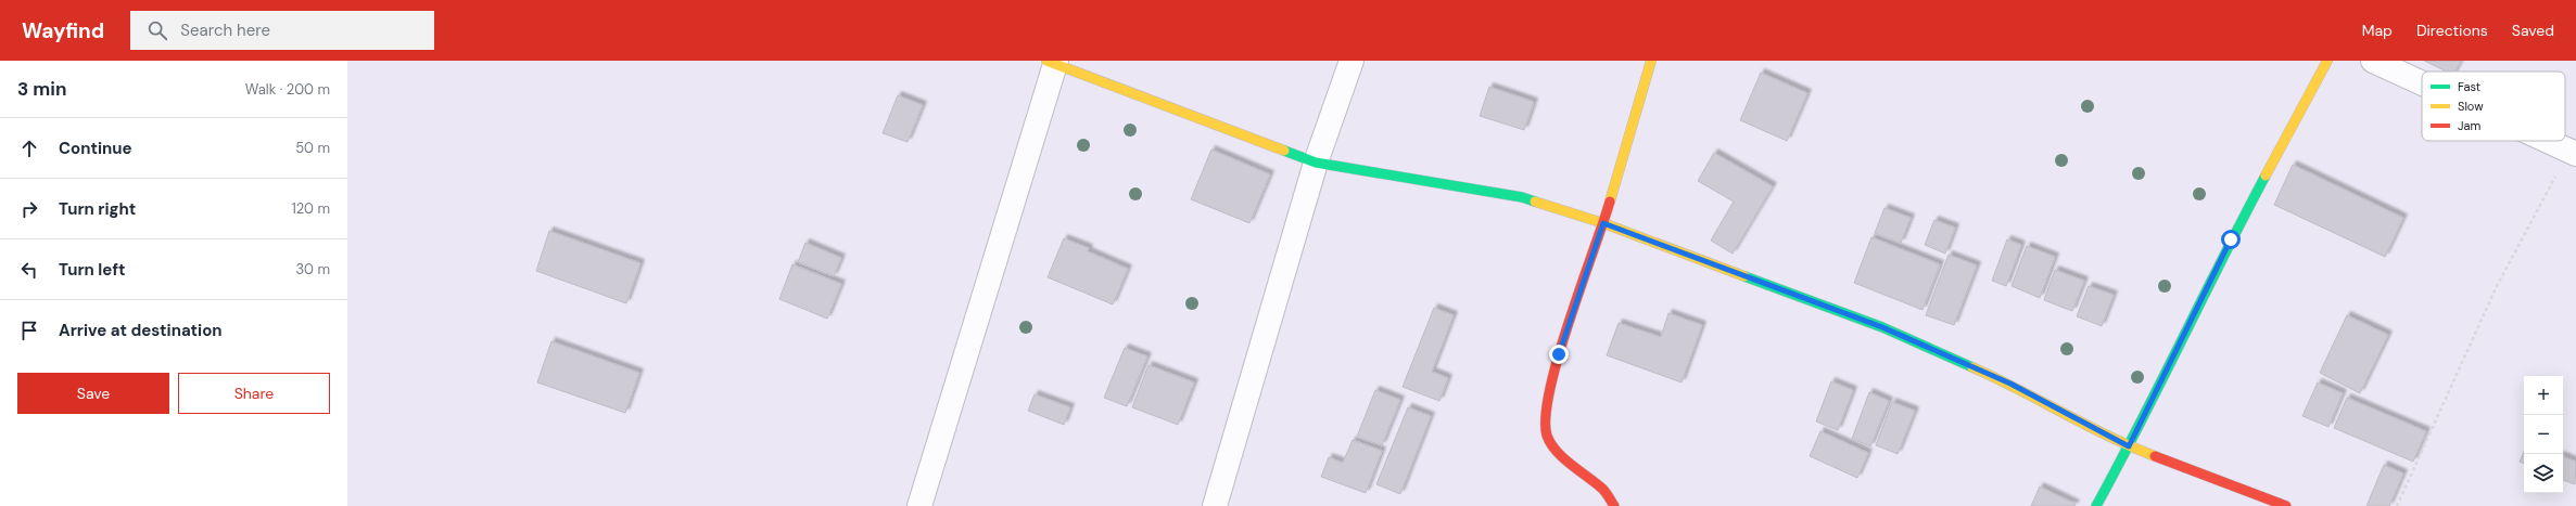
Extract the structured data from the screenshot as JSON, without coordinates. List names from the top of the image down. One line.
{"legend":["Fast","Slow","Jam"],"page":{"header":"Wayfind","search":"Search here","nav":["Map","Directions","Saved"],"heading":["3 min","Walk · 200 m"],"list":[["Continue","50 m"],["Turn right","120 m"],["Turn left","30 m"],"Arrive at destination"],"buttons":["Save","Share"],"map_buttons":["+","−"]}}
